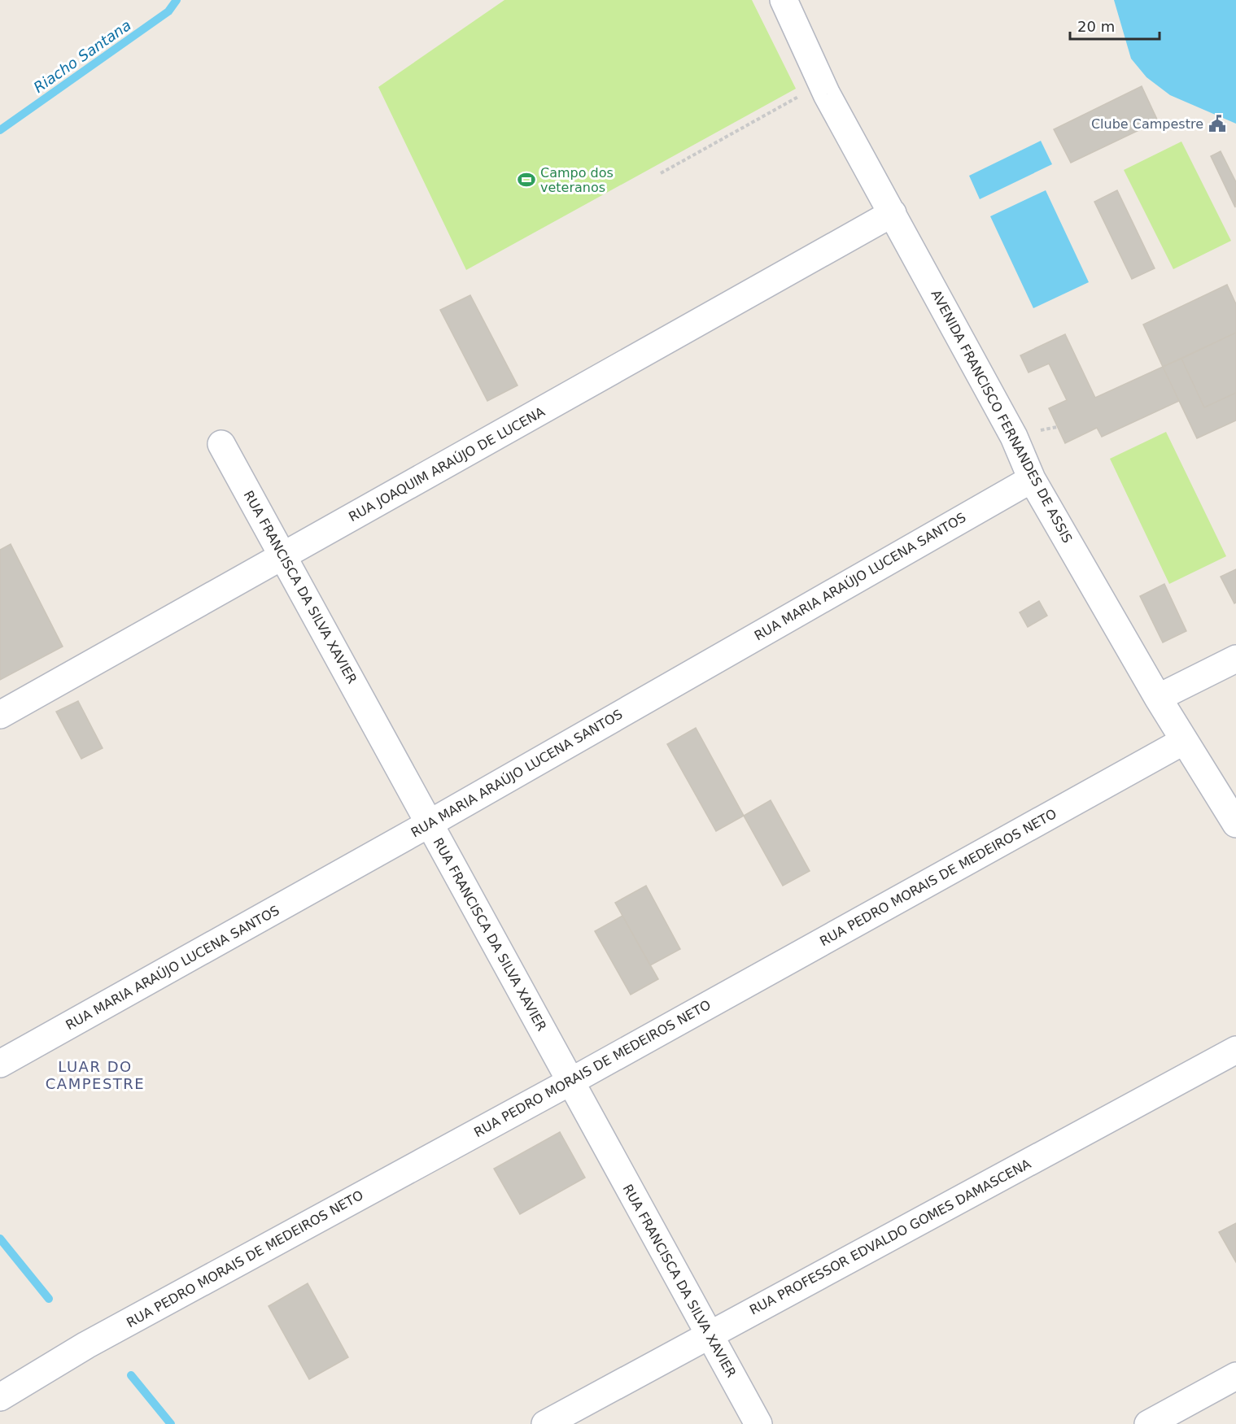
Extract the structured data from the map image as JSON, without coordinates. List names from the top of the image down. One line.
{"streets":{"street":["AVENIDA FRANCISCO FERNANDES DE ASSIS","RUA JOAQUIM ARAÚJO DE LUCENA","RUA MARIA ARAÚJO LUCENA SANTOS","RUA FRANCISCA DA SILVA XAVIER","RUA PEDRO MORAIS DE MEDEIROS NETO","RUA PROFESSOR EDVALDO GOMES DAMASCENA"]},"crossings":[["AVENIDA FRANCISCO FERNANDES DE ASSIS","RUA JOAQUIM ARAÚJO DE LUCENA"],["AVENIDA FRANCISCO FERNANDES DE ASSIS","RUA MARIA ARAÚJO LUCENA SANTOS"],["AVENIDA FRANCISCO FERNANDES DE ASSIS","RUA PEDRO MORAIS DE MEDEIROS NETO"],["RUA JOAQUIM ARAÚJO DE LUCENA","RUA FRANCISCA DA SILVA XAVIER"],["RUA MARIA ARAÚJO LUCENA SANTOS","RUA FRANCISCA DA SILVA XAVIER"],["RUA FRANCISCA DA SILVA XAVIER","RUA PEDRO MORAIS DE MEDEIROS NETO"],["RUA FRANCISCA DA SILVA XAVIER","RUA PROFESSOR EDVALDO GOMES DAMASCENA"]],"districts":["LUAR DO CAMPESTRE"],"water":["Riacho Santana"],"places":{"public building":["Clube Campestre"],"sports":["Campo dos veteranos"]},"scale_bar":"20 m"}
